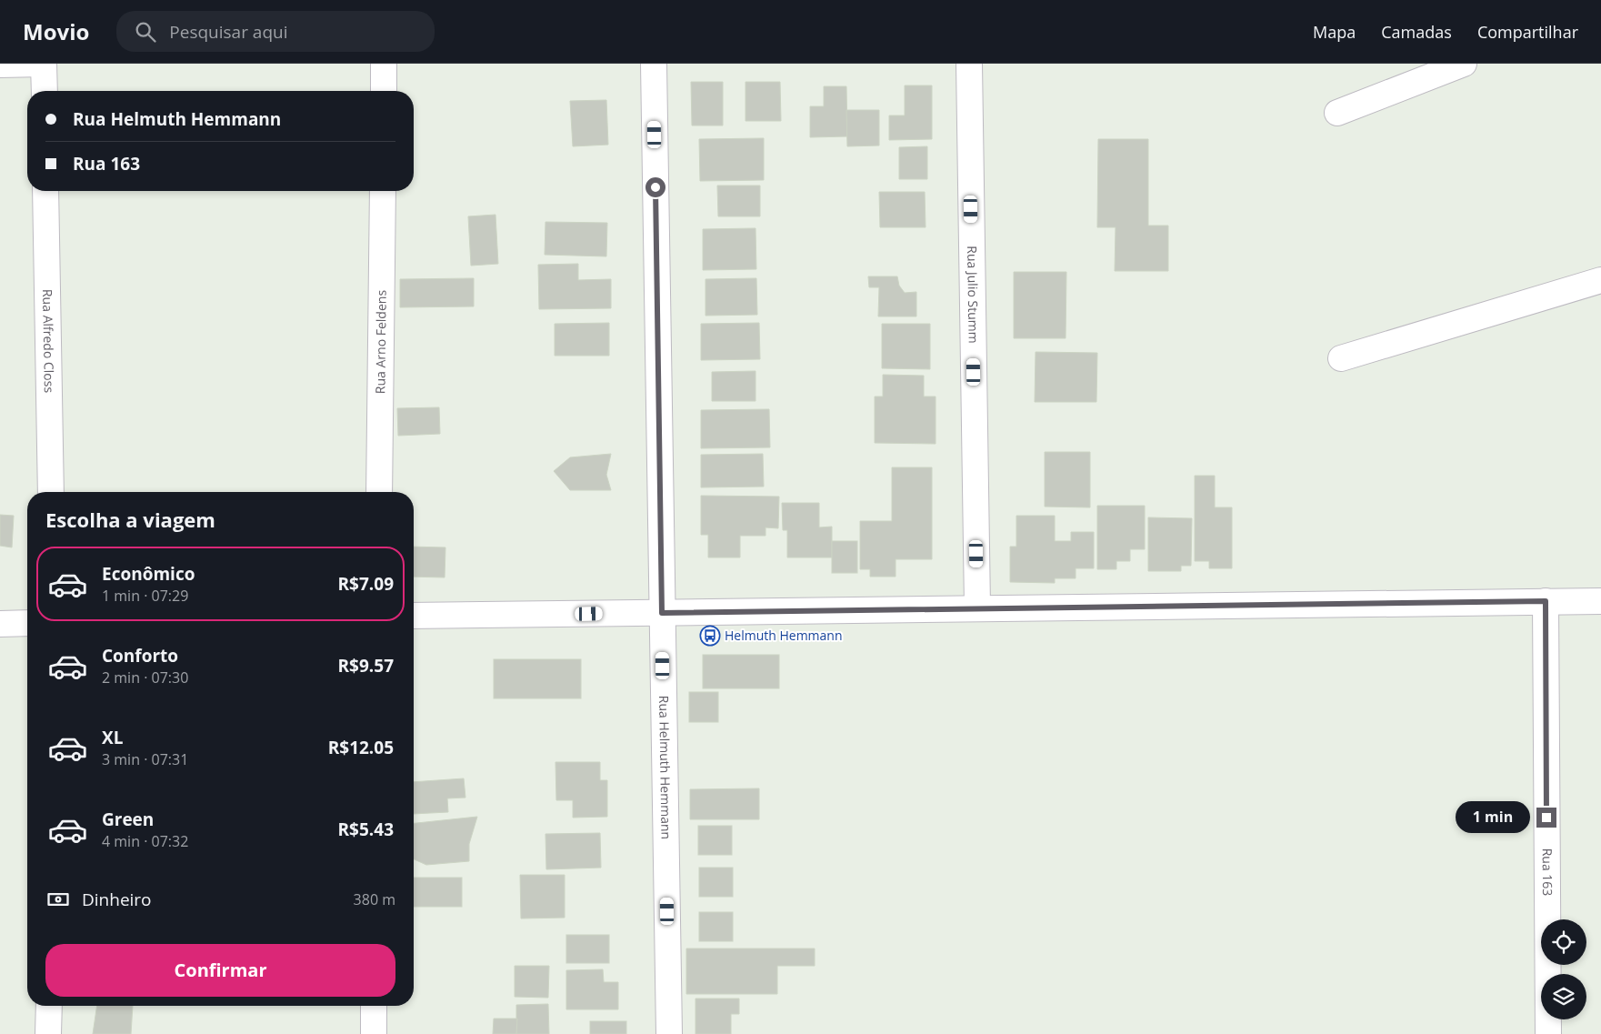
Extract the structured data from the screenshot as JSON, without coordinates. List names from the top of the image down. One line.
{"streets":{"street":["Rua Julio Stumm","Rua Alfredo Closs","Rua Arno Feldens","Rua Helmuth Hemmann","Rua 163"]},"places":{"bus stop":["Helmuth Hemmann"]},"page":{"header":"Movio","search":"Pesquisar aqui","nav":["Mapa","Camadas","Compartilhar"],"banner":["Rua Helmuth Hemmann","Rua 163"],"heading":"Escolha a viagem","list":[{"name":"Econômico","note":"1 min · 07:29","value":"R$7.09"},{"name":"Conforto","note":"2 min · 07:30","value":"R$9.57"},{"name":"XL","note":"3 min · 07:31","value":"R$12.05"},{"name":"Green","note":"4 min · 07:32","value":"R$5.43"}],"bubble":"1 min","pay":["Dinheiro","380 m"],"buttons":"Confirmar"}}
